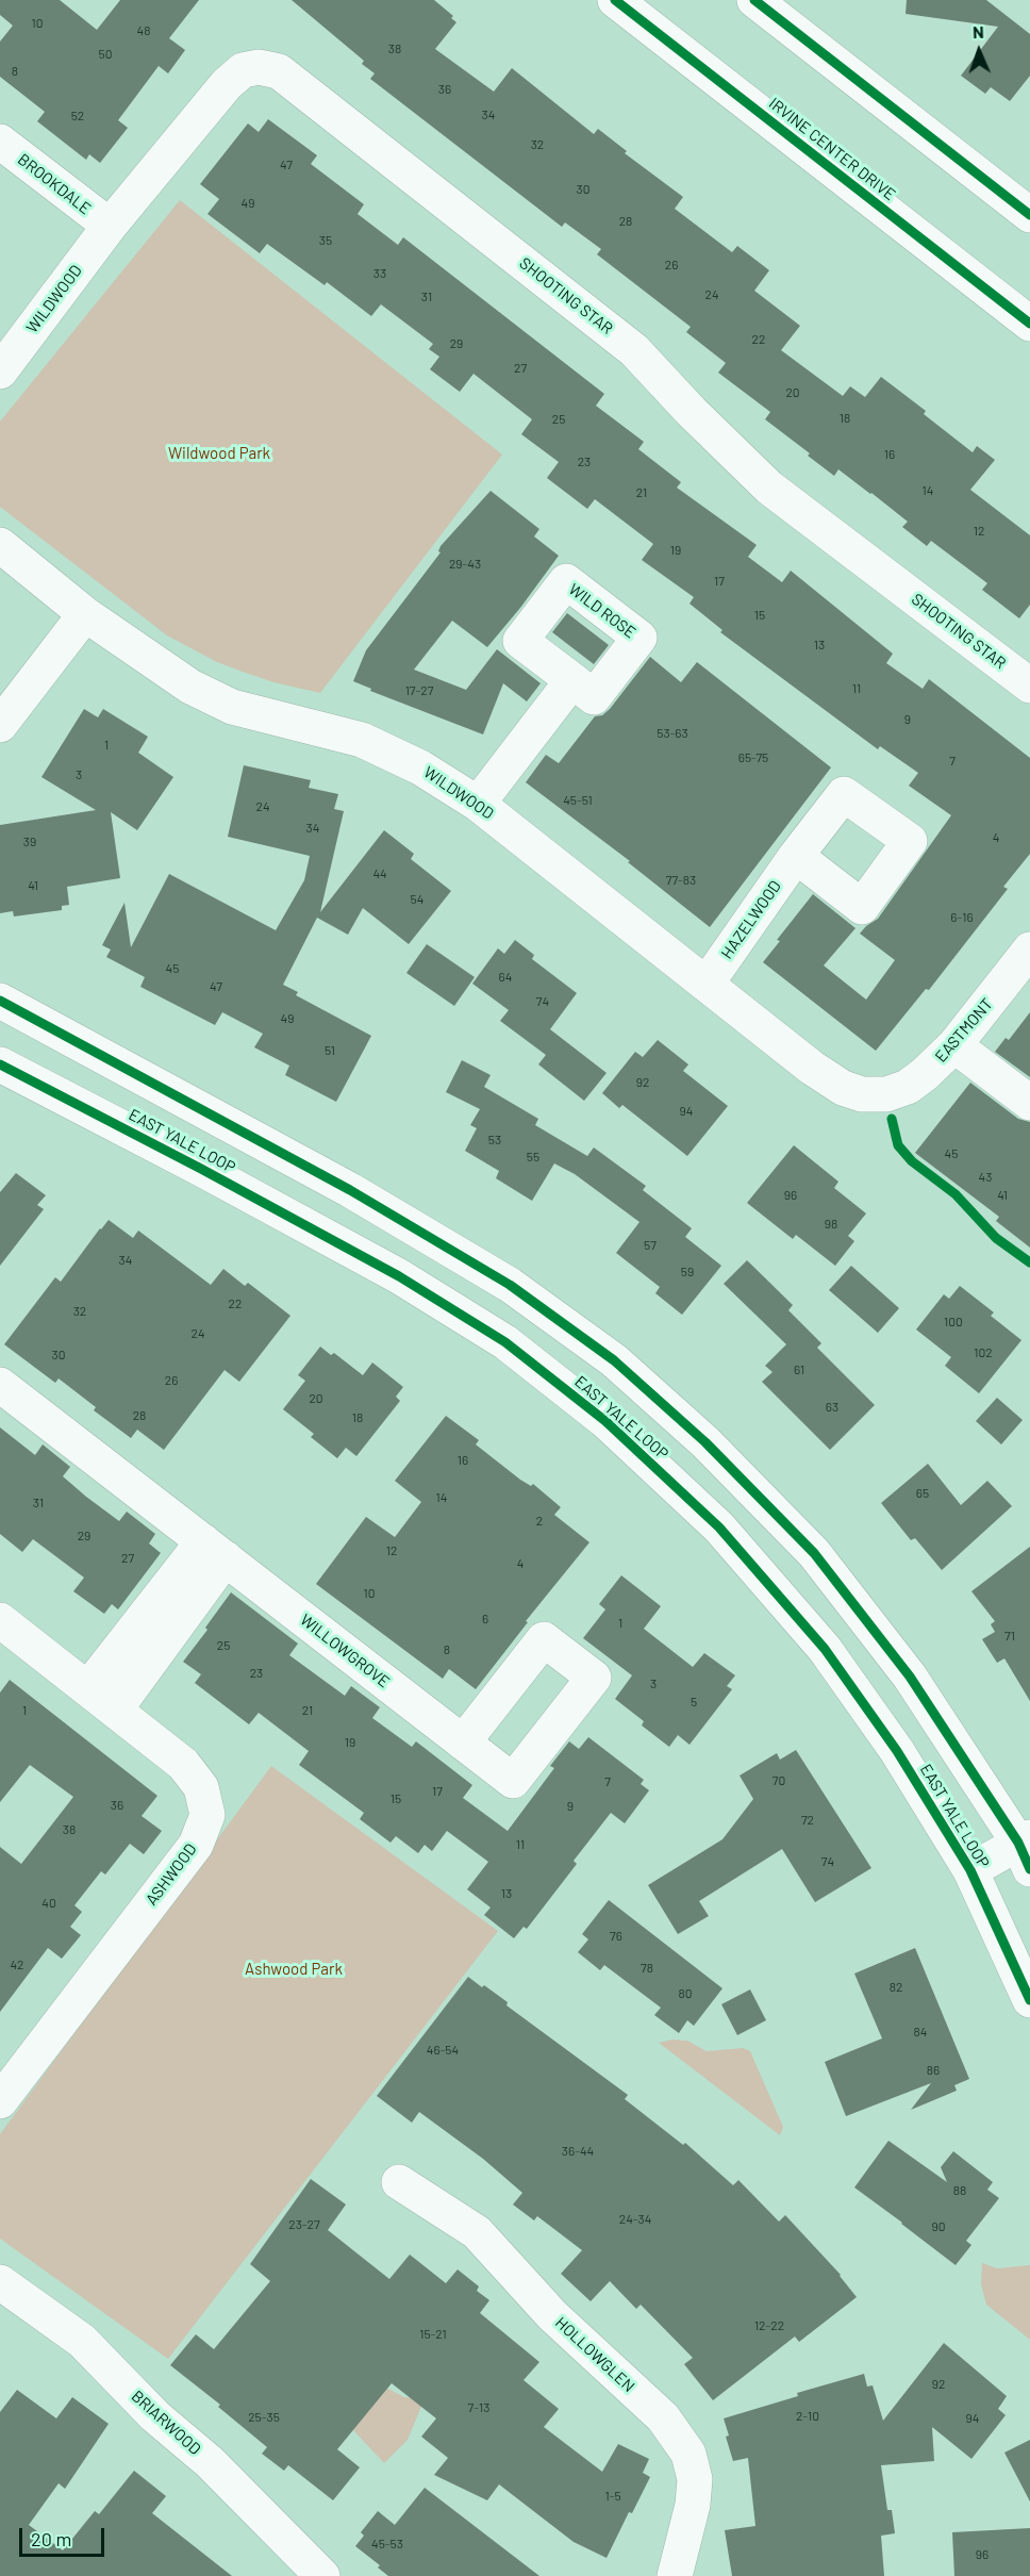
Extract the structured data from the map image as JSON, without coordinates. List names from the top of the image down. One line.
{"streets":{"street":["IRVINE CENTER DRIVE","BROOKDALE","SHOOTING STAR","WILDWOOD","HAZELWOOD","EASTMONT","EAST YALE LOOP","WILLOWGROVE","ASHWOOD","HOLLOWGLEN","BRIARWOOD"]},"crossings":[["BROOKDALE","SHOOTING STAR"],["BROOKDALE","WILDWOOD"],["SHOOTING STAR","WILDWOOD"],["WILDWOOD","HAZELWOOD"],["WILDWOOD","EASTMONT"]],"parks":["Wildwood Park","Ashwood Park"],"house_numbers":["10","48","38","50","8","36","34","52","32","47","30","49","28","35","26","33","24","31","22","29","27","20","18","25","16","23","14","21","12","19","29-43","17","15","13","11","17-27","9","53-63","1","65-75","7","3","45-51","24","34","4","39","44","77-83","41","54","6-16","45","64","47","74","49","51","92","94","53","45","55","43","96","41","98","57","34","59","22","32","100","24","102","30","61","26","20","63","28","18","16","65","14","31","2","29","12","27","4","10","6","1","71","25","8","23","3","5","1","21","19","70","7","17","15","36","9","72","38","11","74","13","40","76","42","78","82","80","84","46-54","86","36-44","88","24-34","23-27","90","12-22","15-21","92","7-13","2-10","25-35","94","1-5","45-53","96"],"scale_bar":"20 m","north":"top"}
